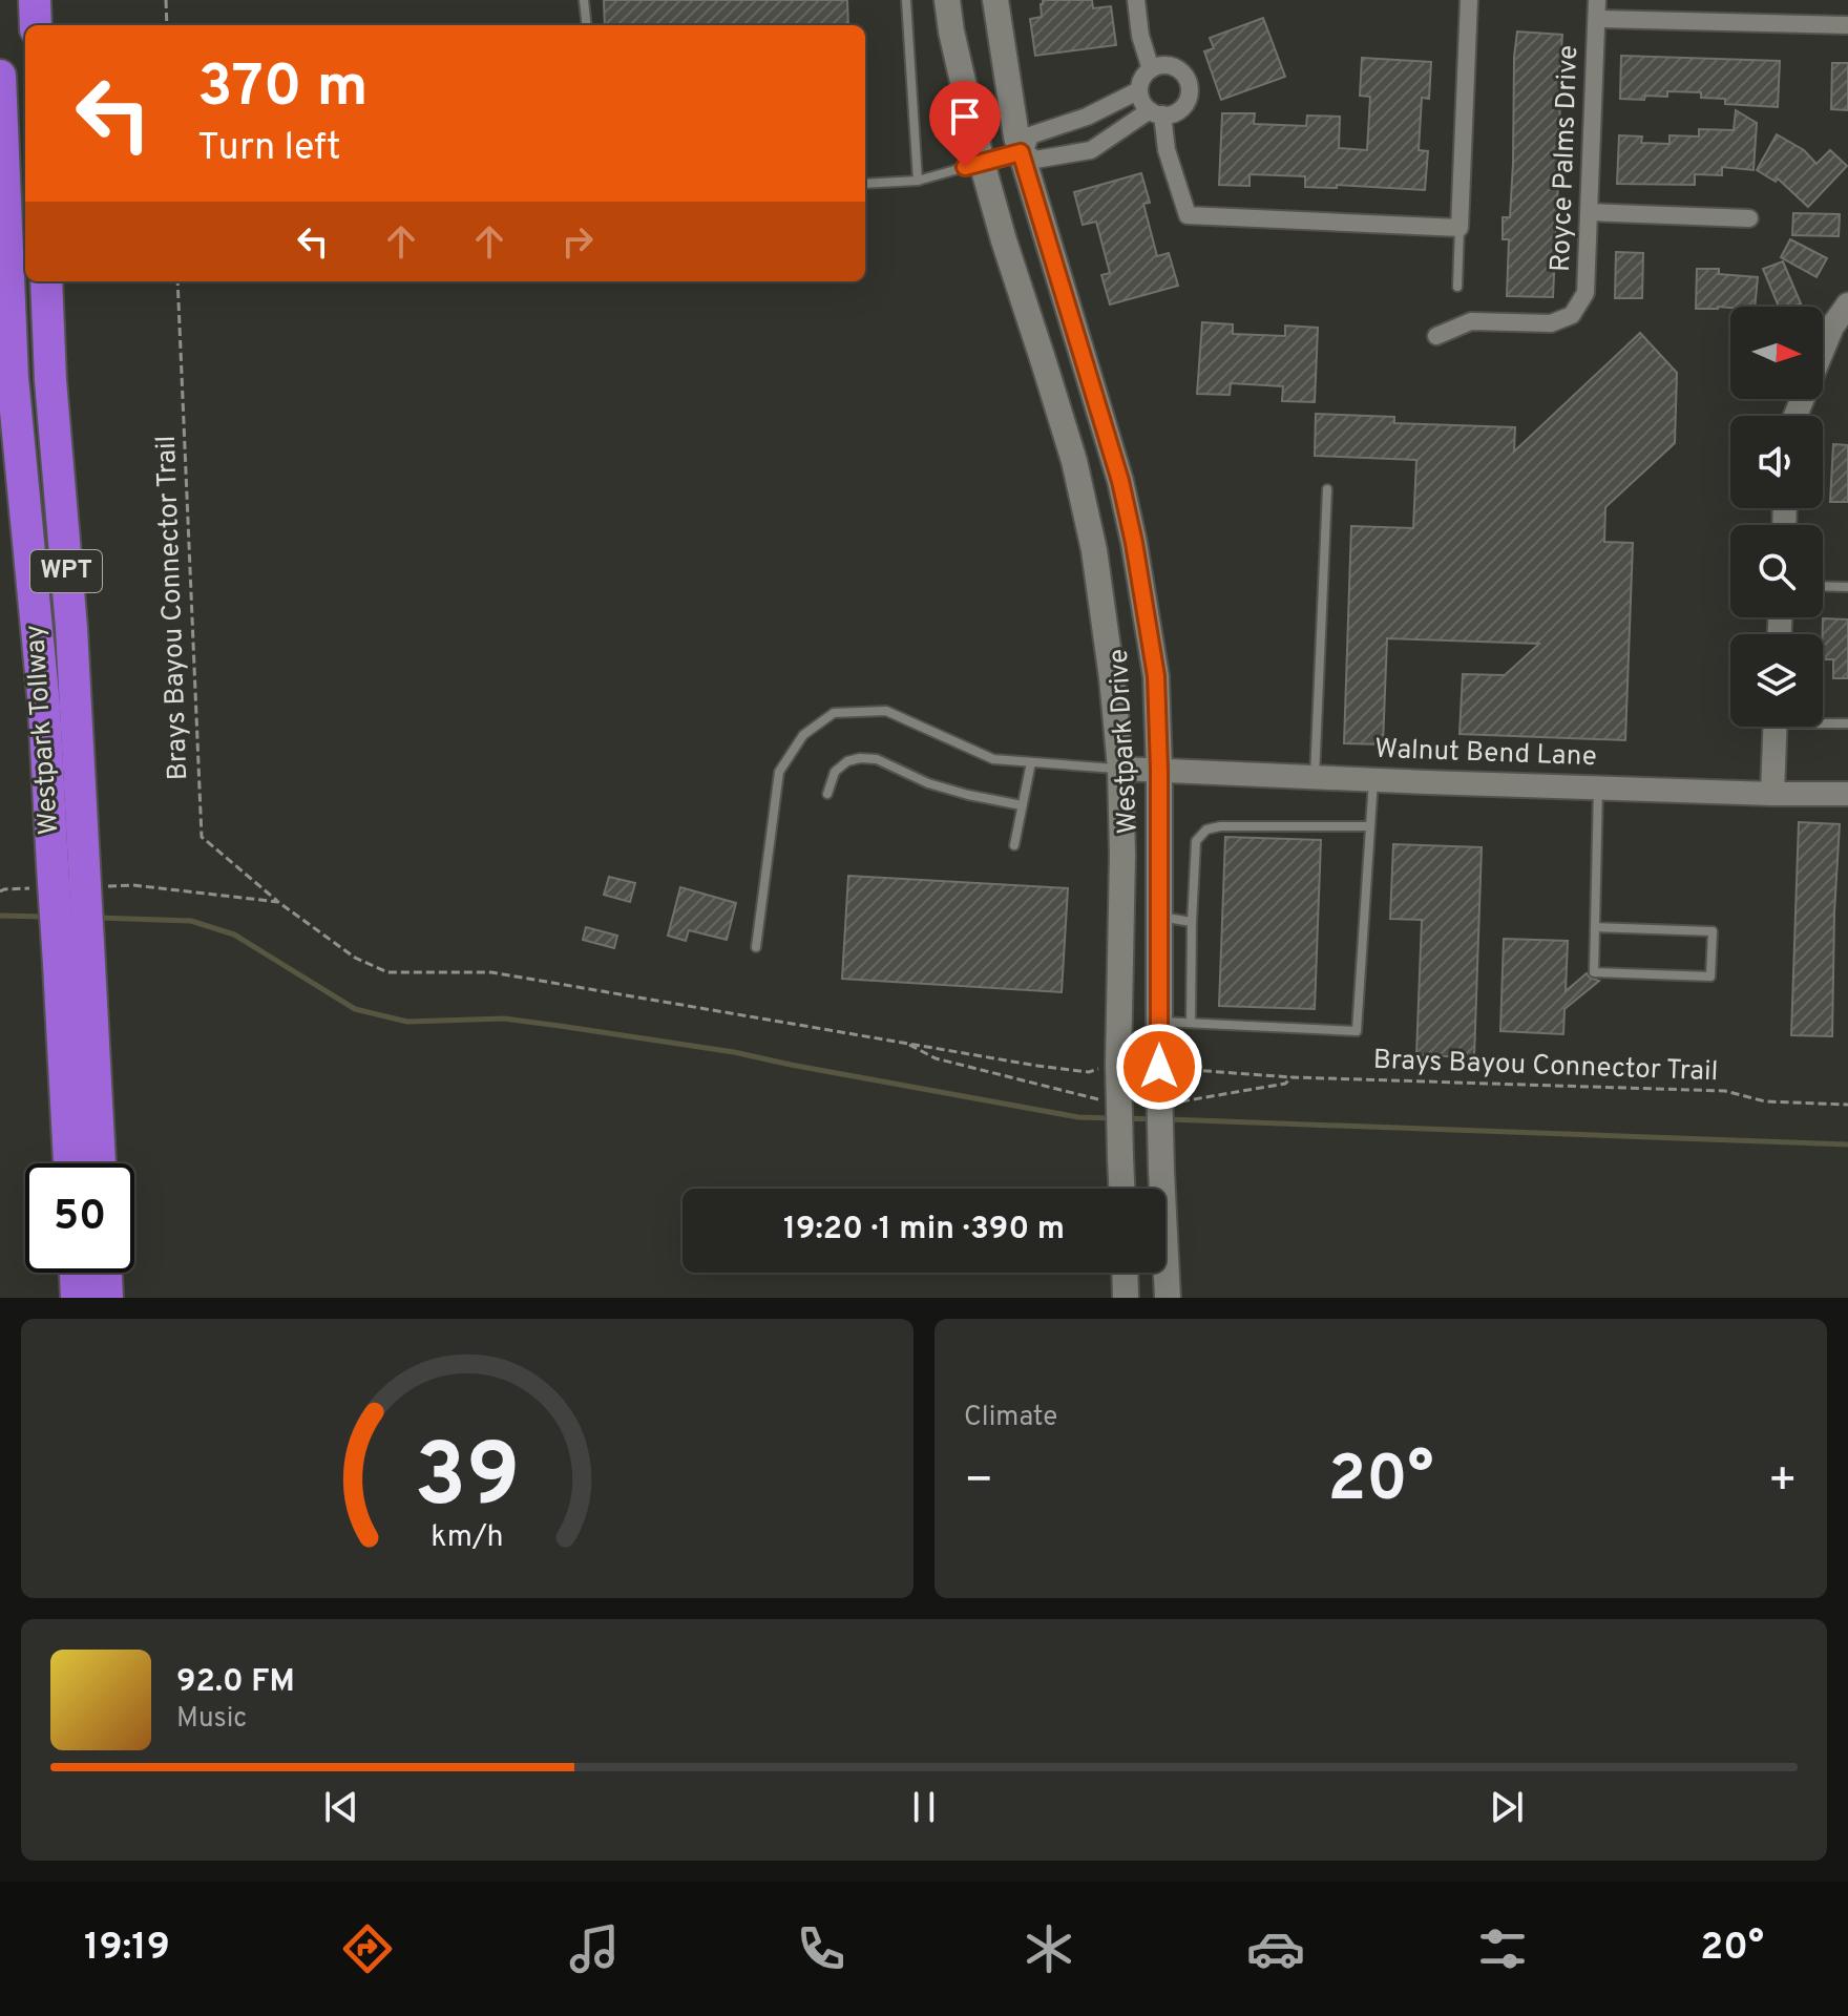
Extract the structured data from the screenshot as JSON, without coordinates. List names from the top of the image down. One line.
{"streets":{"highway":["WPT","Westpark Tollway"],"main road":["Westpark Drive"],"street":["Royce Palms Drive","Walnut Bend Lane"],"path":["Brays Bayou Connector Trail"]},"crossings":[["Brays Bayou Connector Trail","Westpark Tollway"],["Brays Bayou Connector Trail","Westpark Drive"],["Westpark Drive","Walnut Bend Lane"]],"north":"right","page":{"turn":["370 m","Turn left"],"limit":"50","trip":"19:20 · 1 min · 390 m","tile":"Climate","heat":["−","20°","+"],"song":["92.0 FM","Music"],"tabs":["19:19","20°"],"gauge":["39","km/h"]}}
